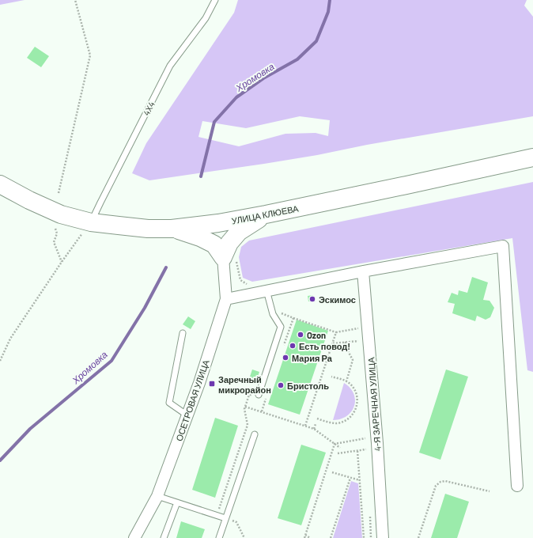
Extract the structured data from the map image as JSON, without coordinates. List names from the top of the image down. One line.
{"streets":{"main road":["УЛИЦА КЛЮЕВА"],"street":["ОСЕТРОВАЯ УЛИЦА","4-Я ЗАРЕЧНАЯ УЛИЦА"],"lane":["4X4"]},"crossings":[["4X4","УЛИЦА КЛЮЕВА"]],"water":["Хромовка"],"places":{"other":["Эскимос","Ozon","Есть повод!","Мария Ра","Бристоль"],"transit":["Заречный микрорайон"]}}
